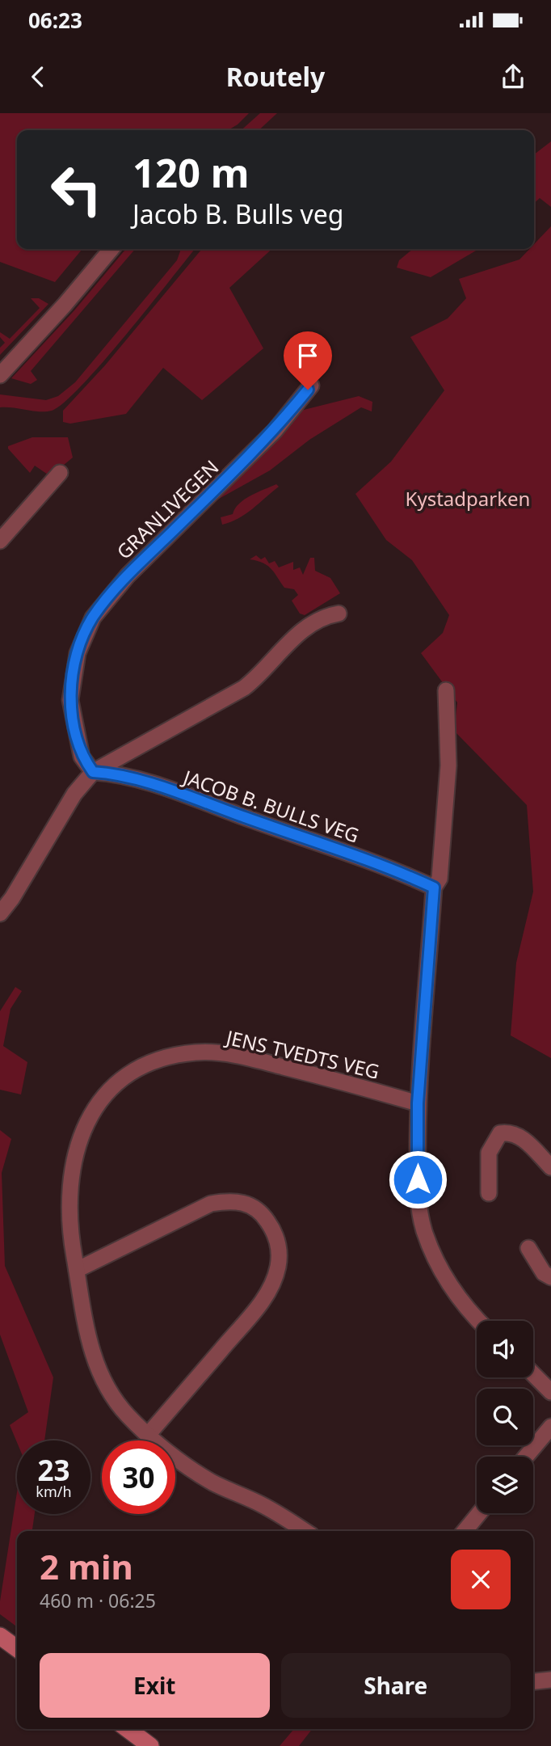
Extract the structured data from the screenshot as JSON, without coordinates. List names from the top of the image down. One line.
{"streets":{"street":["GRANLIVEGEN","JACOB B. BULLS VEG","JENS TVEDTS VEG"]},"crossings":[["GRANLIVEGEN","JACOB B. BULLS VEG"]],"parks":["Kystadparken"],"page":{"status":"06:23","header":"Routely","turn":["120 m","Jacob B. Bulls veg"],"speed":"23 km/h","limit":"30","heading":["2 min","460 m · 06:25"],"buttons":["Exit","Share"]}}
